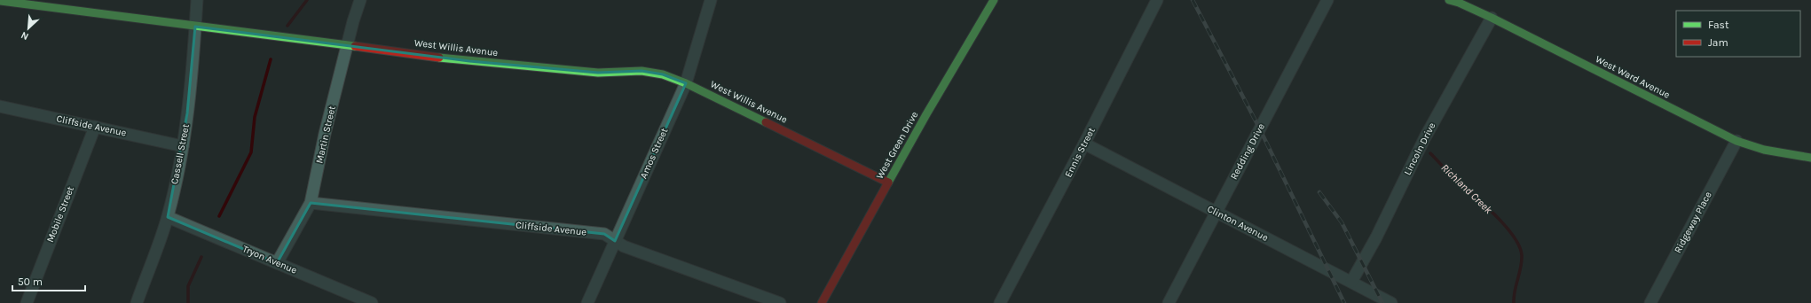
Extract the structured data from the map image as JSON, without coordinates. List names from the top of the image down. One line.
{"streets":{"street":["West Willis Avenue","West Ward Avenue","Cliffside Avenue","Martin Street","West Green Drive","Lincoln Drive","Redding Drive","Ennis Street","Amos Street","Cassell Street","Mobile Street","Ridgeway Place","Clinton Avenue","Tryon Avenue"]},"crossings":[["West Willis Avenue","Martin Street"],["West Willis Avenue","West Green Drive"],["West Willis Avenue","Amos Street"],["West Willis Avenue","Cassell Street"],["West Ward Avenue","Lincoln Drive"],["West Ward Avenue","Ridgeway Place"],["Cliffside Avenue","Martin Street"],["Cliffside Avenue","Amos Street"],["Cliffside Avenue","Cassell Street"],["Cliffside Avenue","Mobile Street"],["Martin Street","Tryon Avenue"],["Lincoln Drive","Clinton Avenue"],["Redding Drive","Clinton Avenue"],["Ennis Street","Clinton Avenue"],["Cassell Street","Tryon Avenue"]],"water":["Richland Creek"],"legend":["Fast","Jam"],"scale_bar":"50 m","north":"bottom left"}
